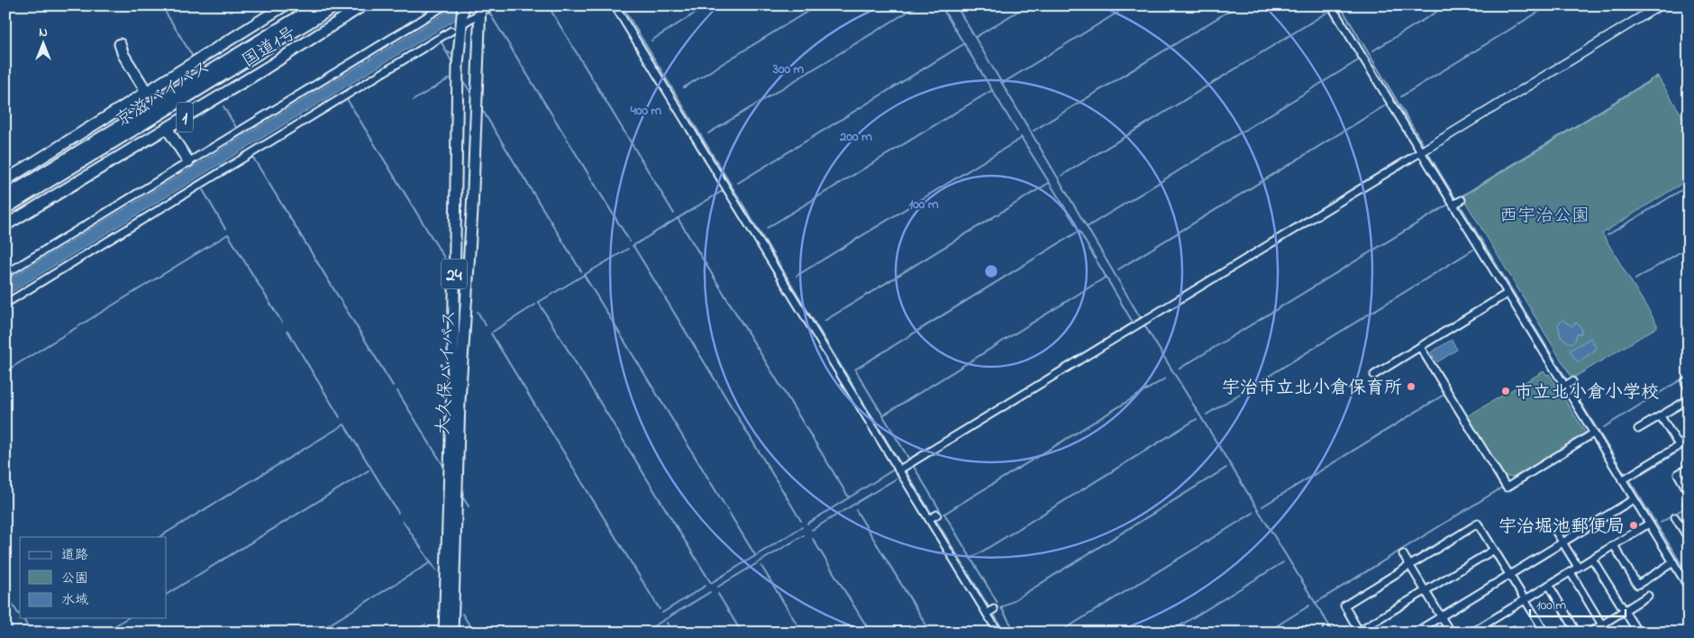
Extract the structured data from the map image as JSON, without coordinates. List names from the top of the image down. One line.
{"streets":{"highway":["国道1号","京滋バイパス","1","24","大久保バイパス"]},"parks":["西宇治公園"],"places":["宇治市立北小倉保育所","市立北小倉小学校","宇治堀池郵便局"],"legend":["道路","公園","水域"],"scale_bar":"100 m","north":"top","rings":["300 m","400 m","200 m","100 m"]}
